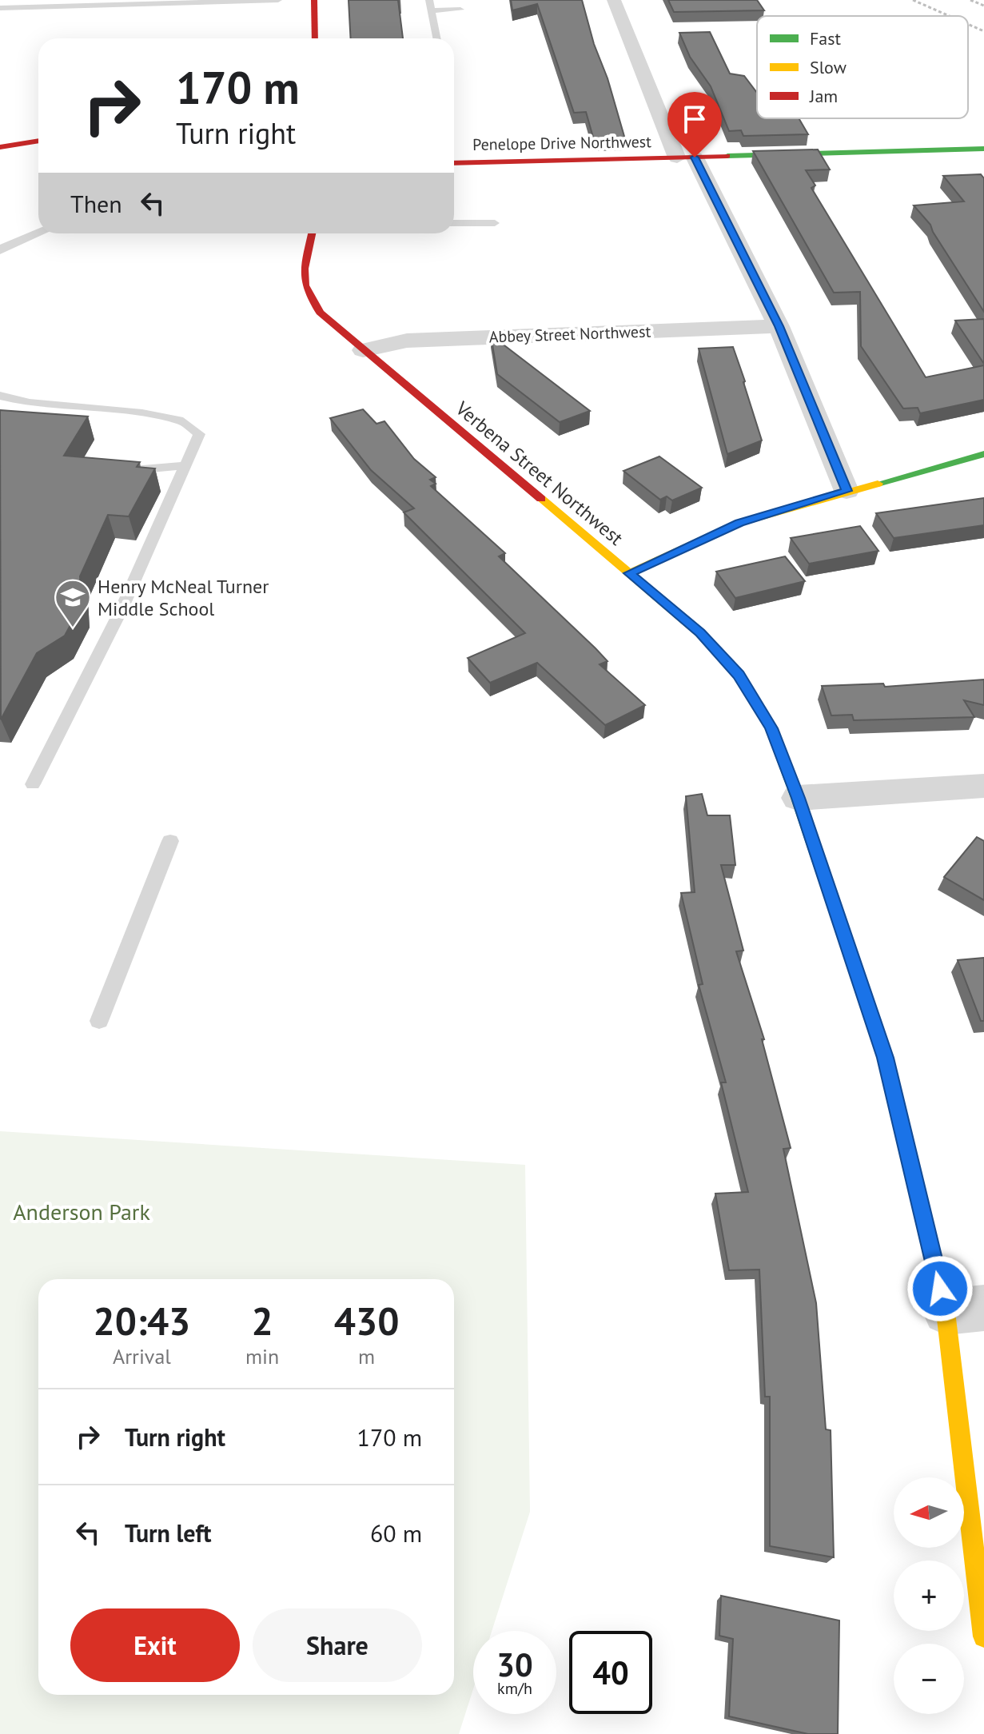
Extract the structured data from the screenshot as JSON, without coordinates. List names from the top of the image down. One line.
{"streets":{"street":["Penelope Drive Northwest","Abbey Street Northwest","Verbena Street Northwest"]},"crossings":[["Abbey Street Northwest","Verbena Street Northwest"]],"parks":["Anderson Park"],"places":{"school or university":["Henry McNeal Turner Middle School"]},"legend":["Fast","Slow","Jam"],"north":"left","page":{"turn":["170 m","Turn right"],"then":"Then","eta":["20:43","Arrival","2","min","430","m"],"list":[{"name":"Turn right","value":"170 m"},{"name":"Turn left","value":"60 m"}],"map_buttons":["+","−"],"buttons":["Exit","Share"],"speed":"30 km/h","limit":"40"}}
